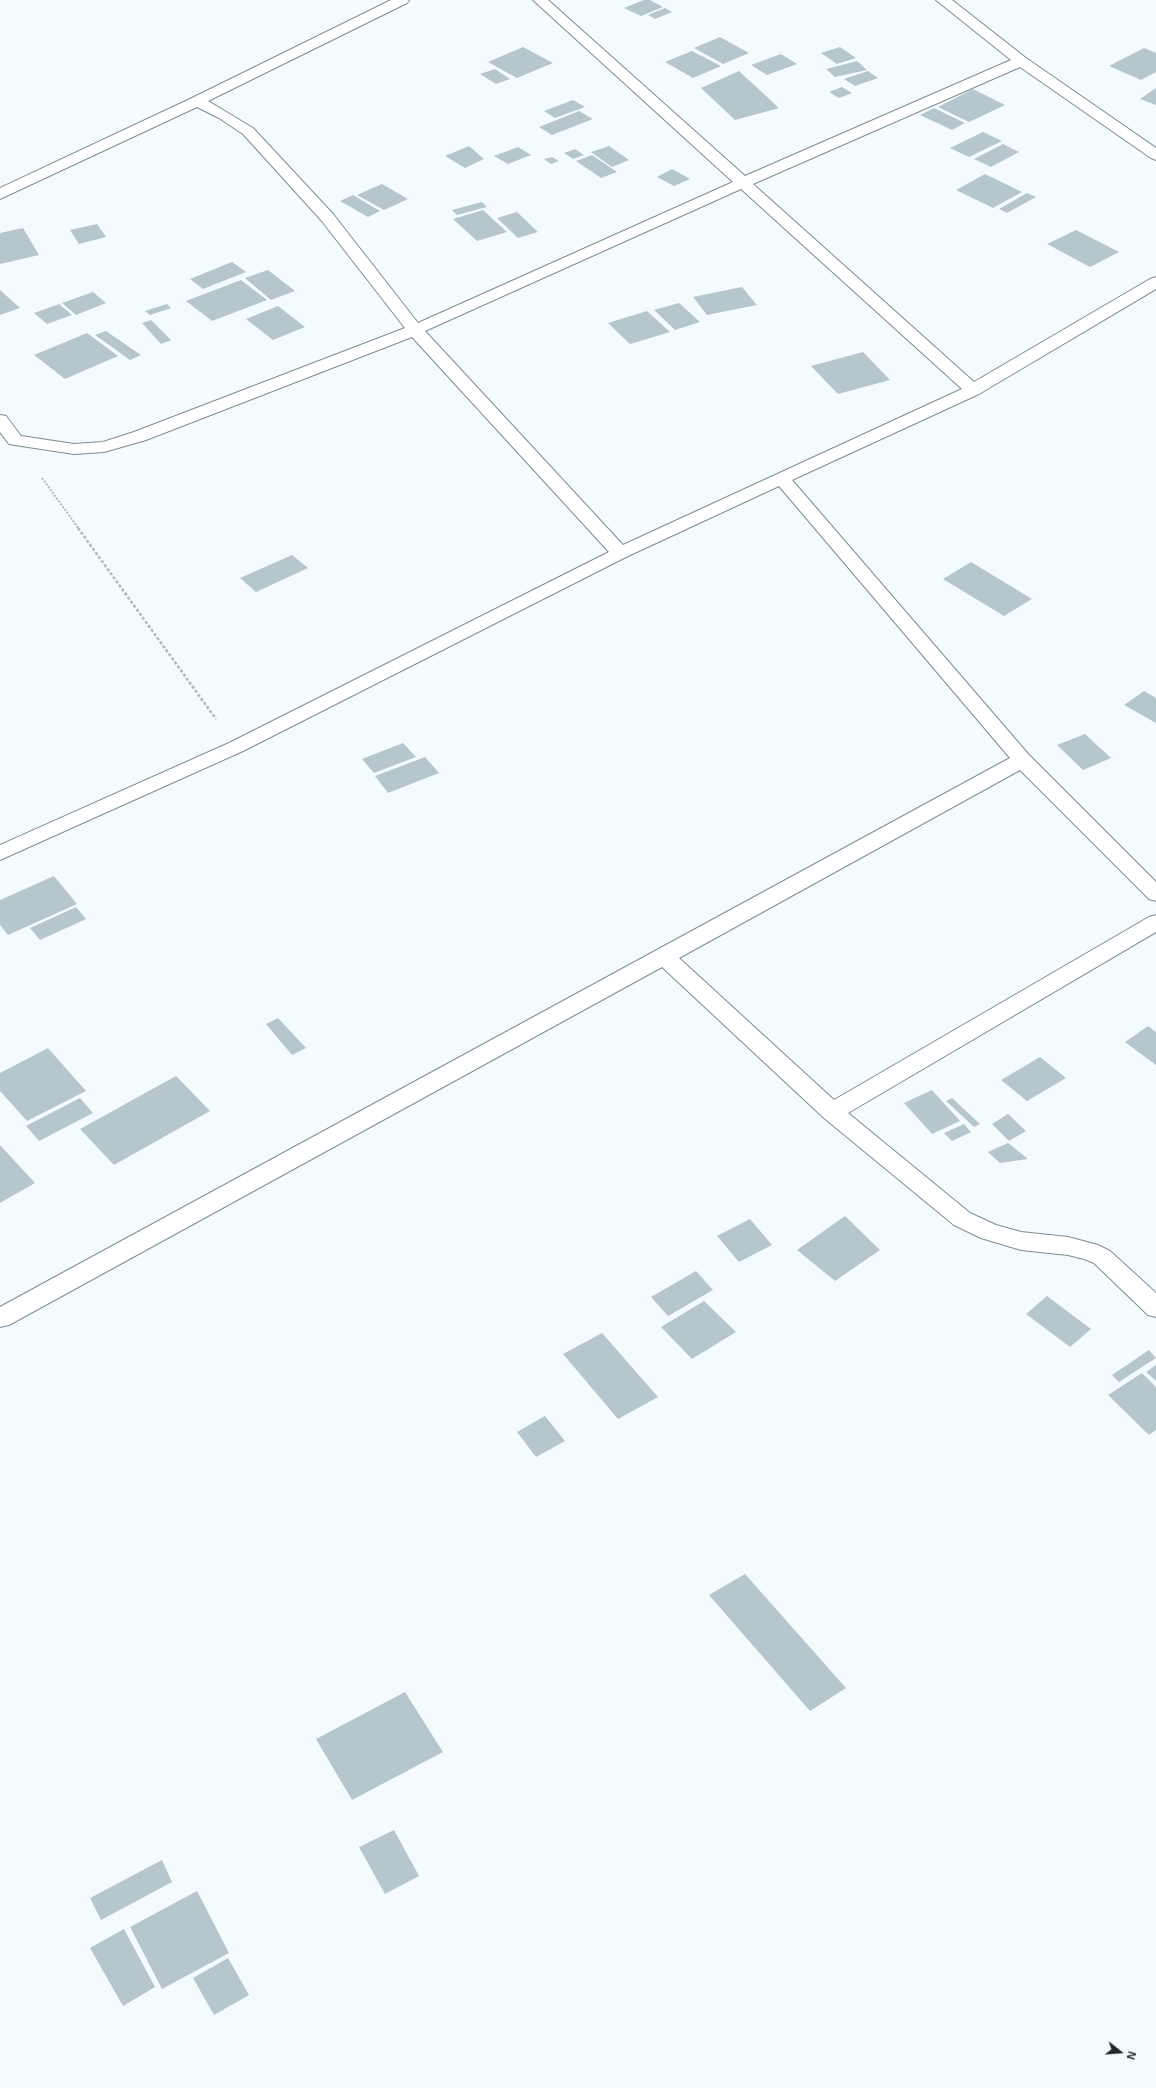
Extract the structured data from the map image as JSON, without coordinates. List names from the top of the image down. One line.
{"north":"right"}
